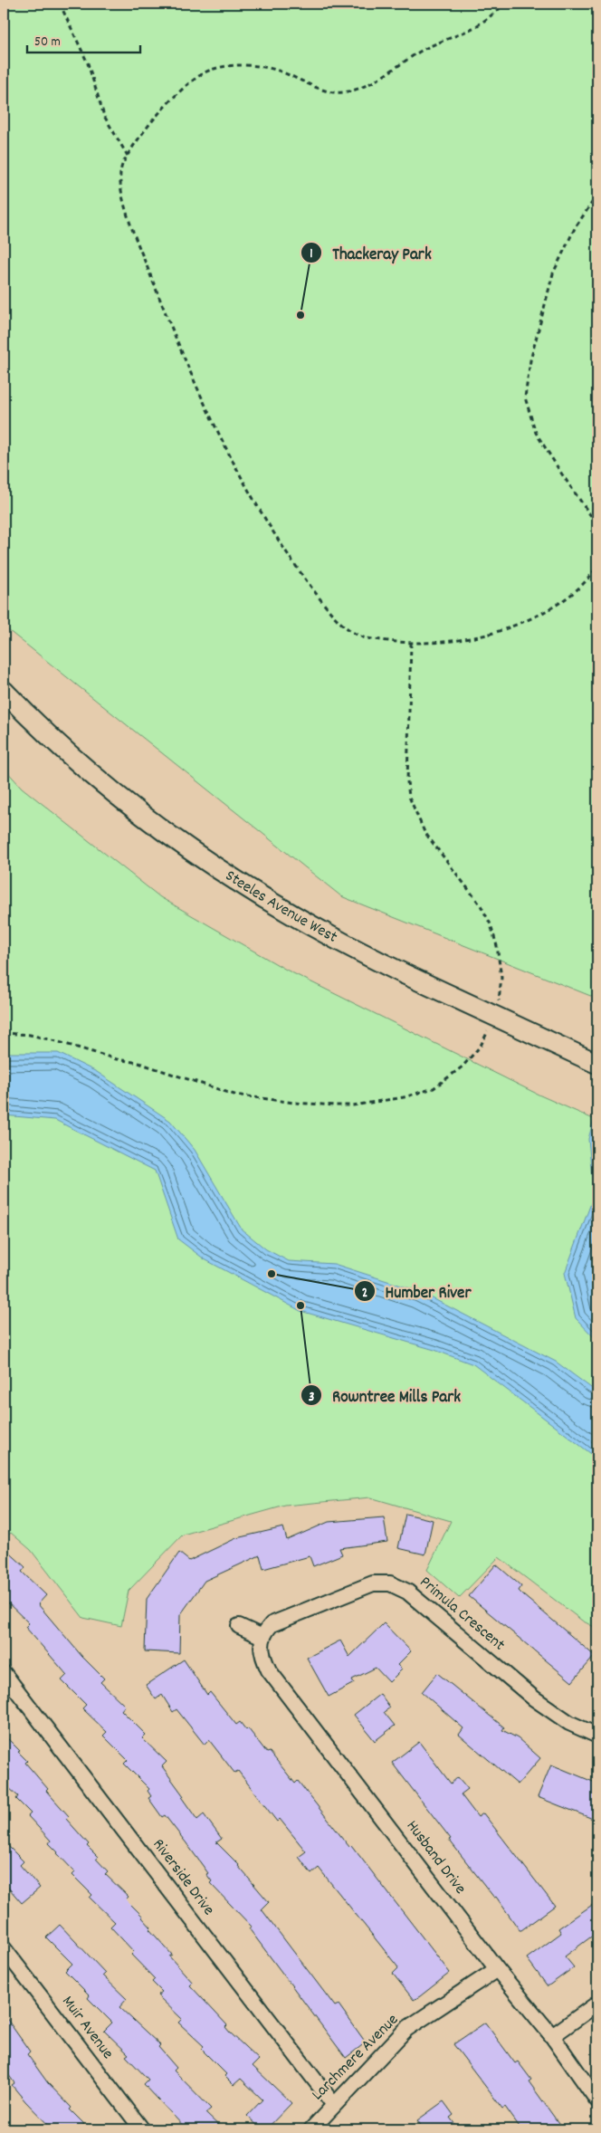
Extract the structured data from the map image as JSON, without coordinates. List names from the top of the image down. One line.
{"streets":{"main road":["Steeles Avenue West"],"street":["Primula Crescent","Husband Drive","Riverside Drive","Muir Avenue","Larchmere Avenue"]},"crossings":[["Primula Crescent","Husband Drive"],["Husband Drive","Larchmere Avenue"],["Riverside Drive","Larchmere Avenue"]],"places":["Thackeray Park","Humber River","Rowntree Mills Park"],"scale_bar":"50 m"}
